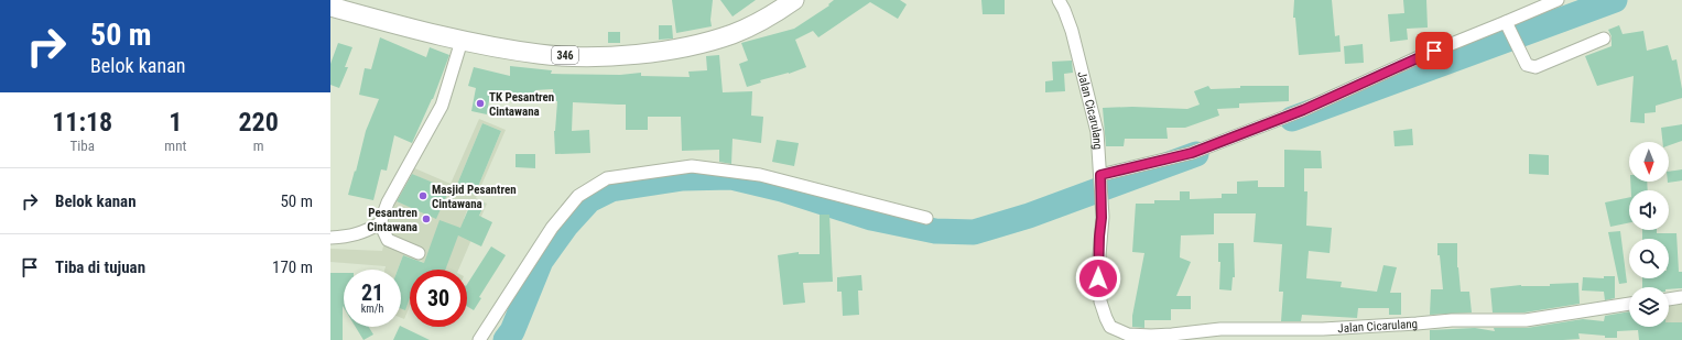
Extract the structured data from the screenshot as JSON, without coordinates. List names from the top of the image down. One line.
{"streets":{"main road":["346"],"street":["Jalan Cicarulang"]},"places":["TK Pesantren Cintawana","Masjid Pesantren Cintawana","Pesantren Cintawana"],"north":"bottom","page":{"turn":["50 m","Belok kanan"],"eta":["11:18","Tiba","1","mnt","220","m"],"list":[{"name":"Belok kanan","value":"50 m"},{"name":"Tiba di tujuan","value":"170 m"}],"speed":"21 km/h","limit":"30"}}
